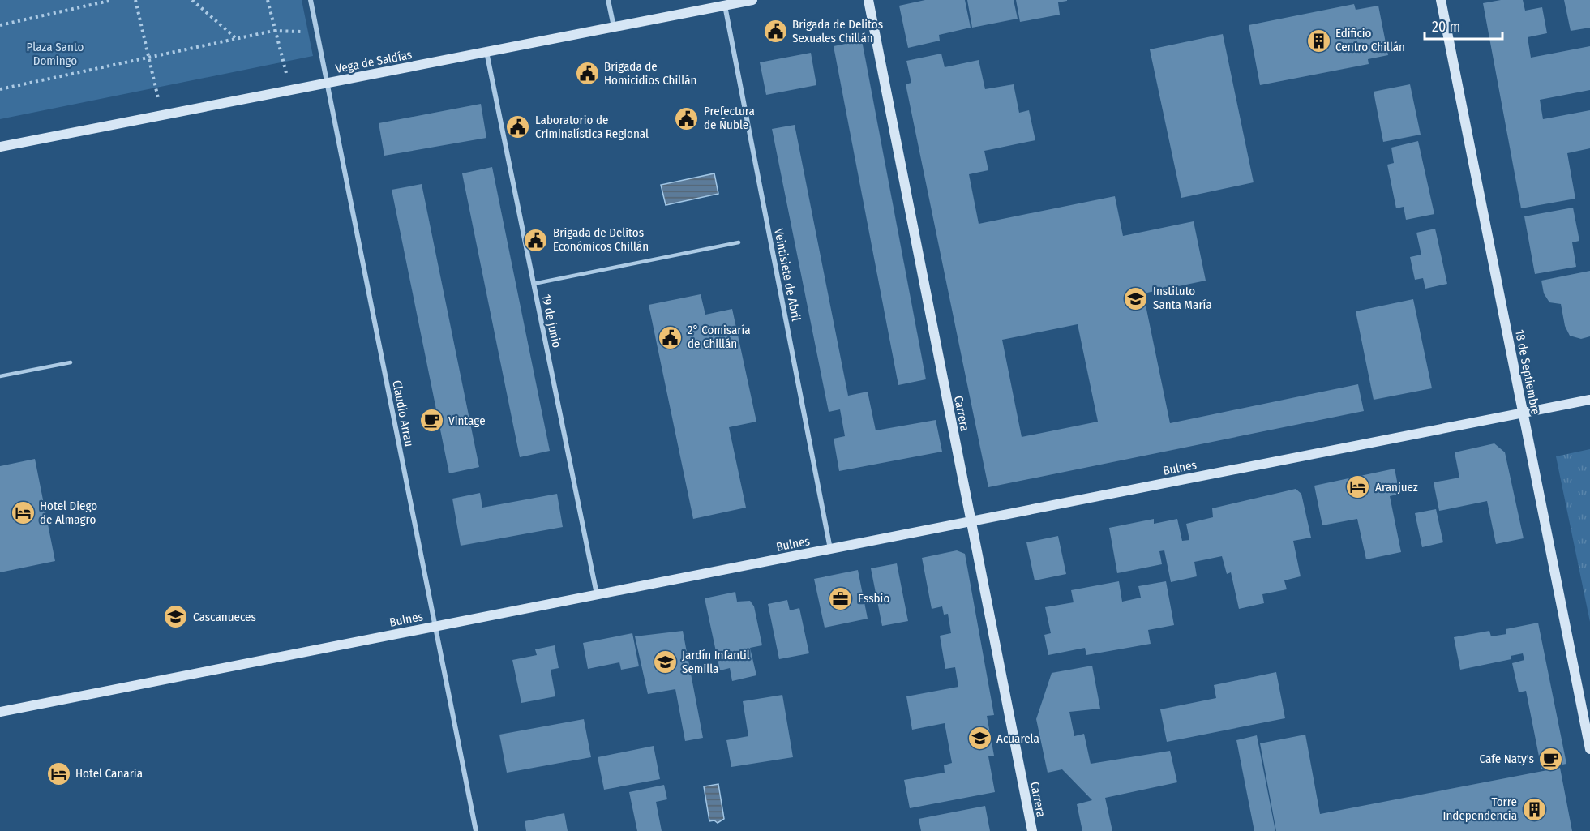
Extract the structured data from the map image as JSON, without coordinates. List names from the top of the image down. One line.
{"streets":{"street":["Vega de Saldías","Veintisiete de Abril","19 de junio","18 de Septiembre","Claudio Arrau","Carrera","Bulnes"]},"crossings":[["Vega de Saldías","Veintisiete de Abril"],["Vega de Saldías","19 de junio"],["Vega de Saldías","Claudio Arrau"],["Veintisiete de Abril","Bulnes"],["19 de junio","Bulnes"],["18 de Septiembre","Bulnes"],["Claudio Arrau","Bulnes"],["Carrera","Bulnes"]],"parks":["Plaza Santo Domingo"],"places":{"public building":["Brigada de Delitos Sexuales Chillán","Brigada de Homicidios Chillán","Prefectura de Ñuble","Laboratorio de Criminalística Regional","Brigada de Delitos Económicos Chillán","2° Comisaría de Chillán"],"building":["Edificio Centro Chillán","Torre Independencia"],"school or university":["Instituto Santa María","Cascanueces","Jardín Infantil Semilla","Acuarela"],"cafe":["Vintage","Cafe Naty's"],"hotel":["Aranjuez","Hotel Diego de Almagro","Hotel Canaria"],"office":["Essbio"]},"scale_bar":"20 m"}
